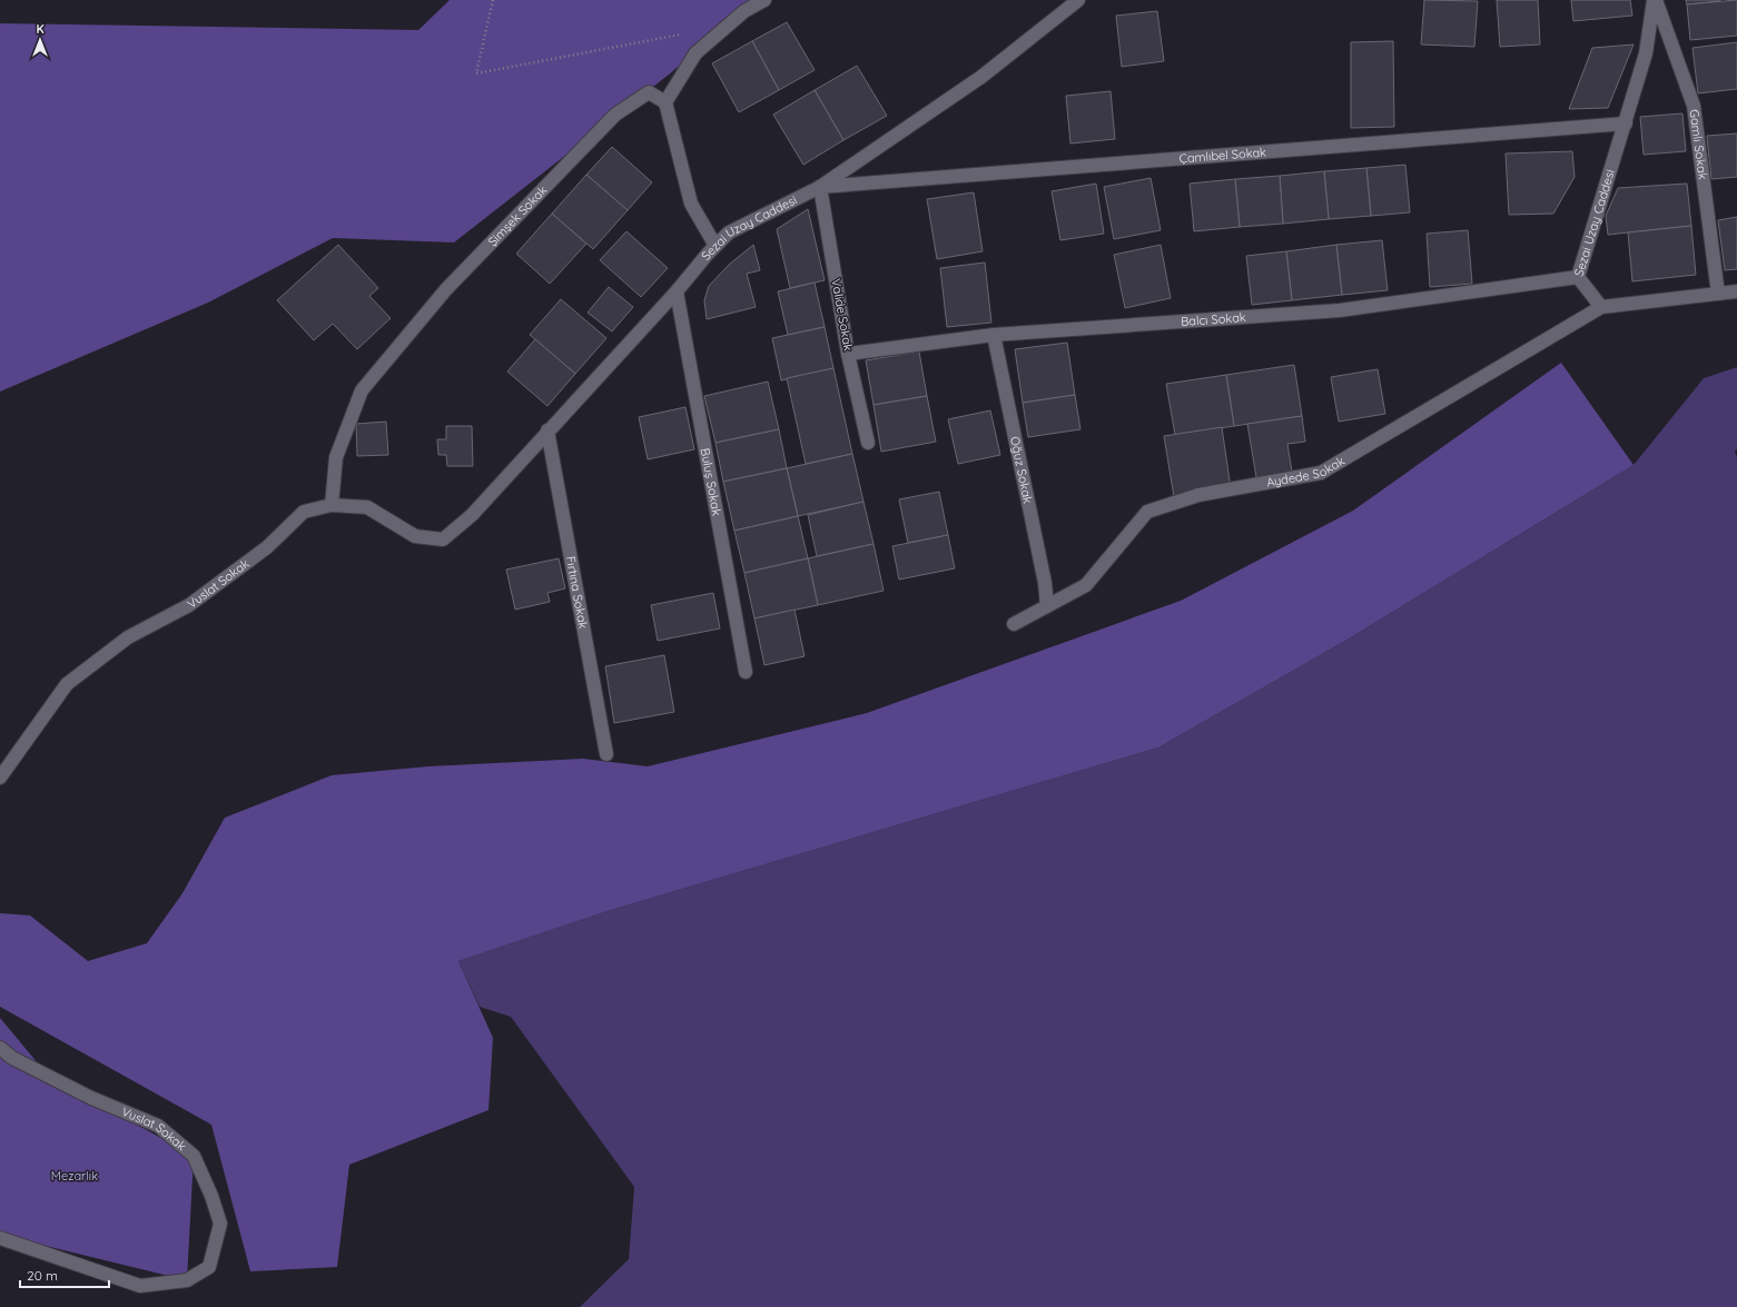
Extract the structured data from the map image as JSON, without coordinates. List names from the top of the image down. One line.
{"streets":{"street":["Gamlı Sokak","Çamlıbel Sokak","Şimşek Sokak","Sezai Uzay Caddesi","Valide Sokak","Balcı Sokak","Oğuz Sokak","Aydede Sokak","Buluş Sokak","Vuslat Sokak","Fırtına Sokak"]},"crossings":[["Gamlı Sokak","Sezai Uzay Caddesi"],["Çamlıbel Sokak","Sezai Uzay Caddesi"],["Çamlıbel Sokak","Valide Sokak"],["Şimşek Sokak","Vuslat Sokak"],["Sezai Uzay Caddesi","Valide Sokak"],["Sezai Uzay Caddesi","Balcı Sokak"],["Sezai Uzay Caddesi","Aydede Sokak"],["Sezai Uzay Caddesi","Buluş Sokak"],["Sezai Uzay Caddesi","Vuslat Sokak"],["Sezai Uzay Caddesi","Fırtına Sokak"],["Valide Sokak","Balcı Sokak"],["Balcı Sokak","Oğuz Sokak"],["Oğuz Sokak","Aydede Sokak"]],"parks":["Mezarlık"],"scale_bar":"20 m","north":"top"}
